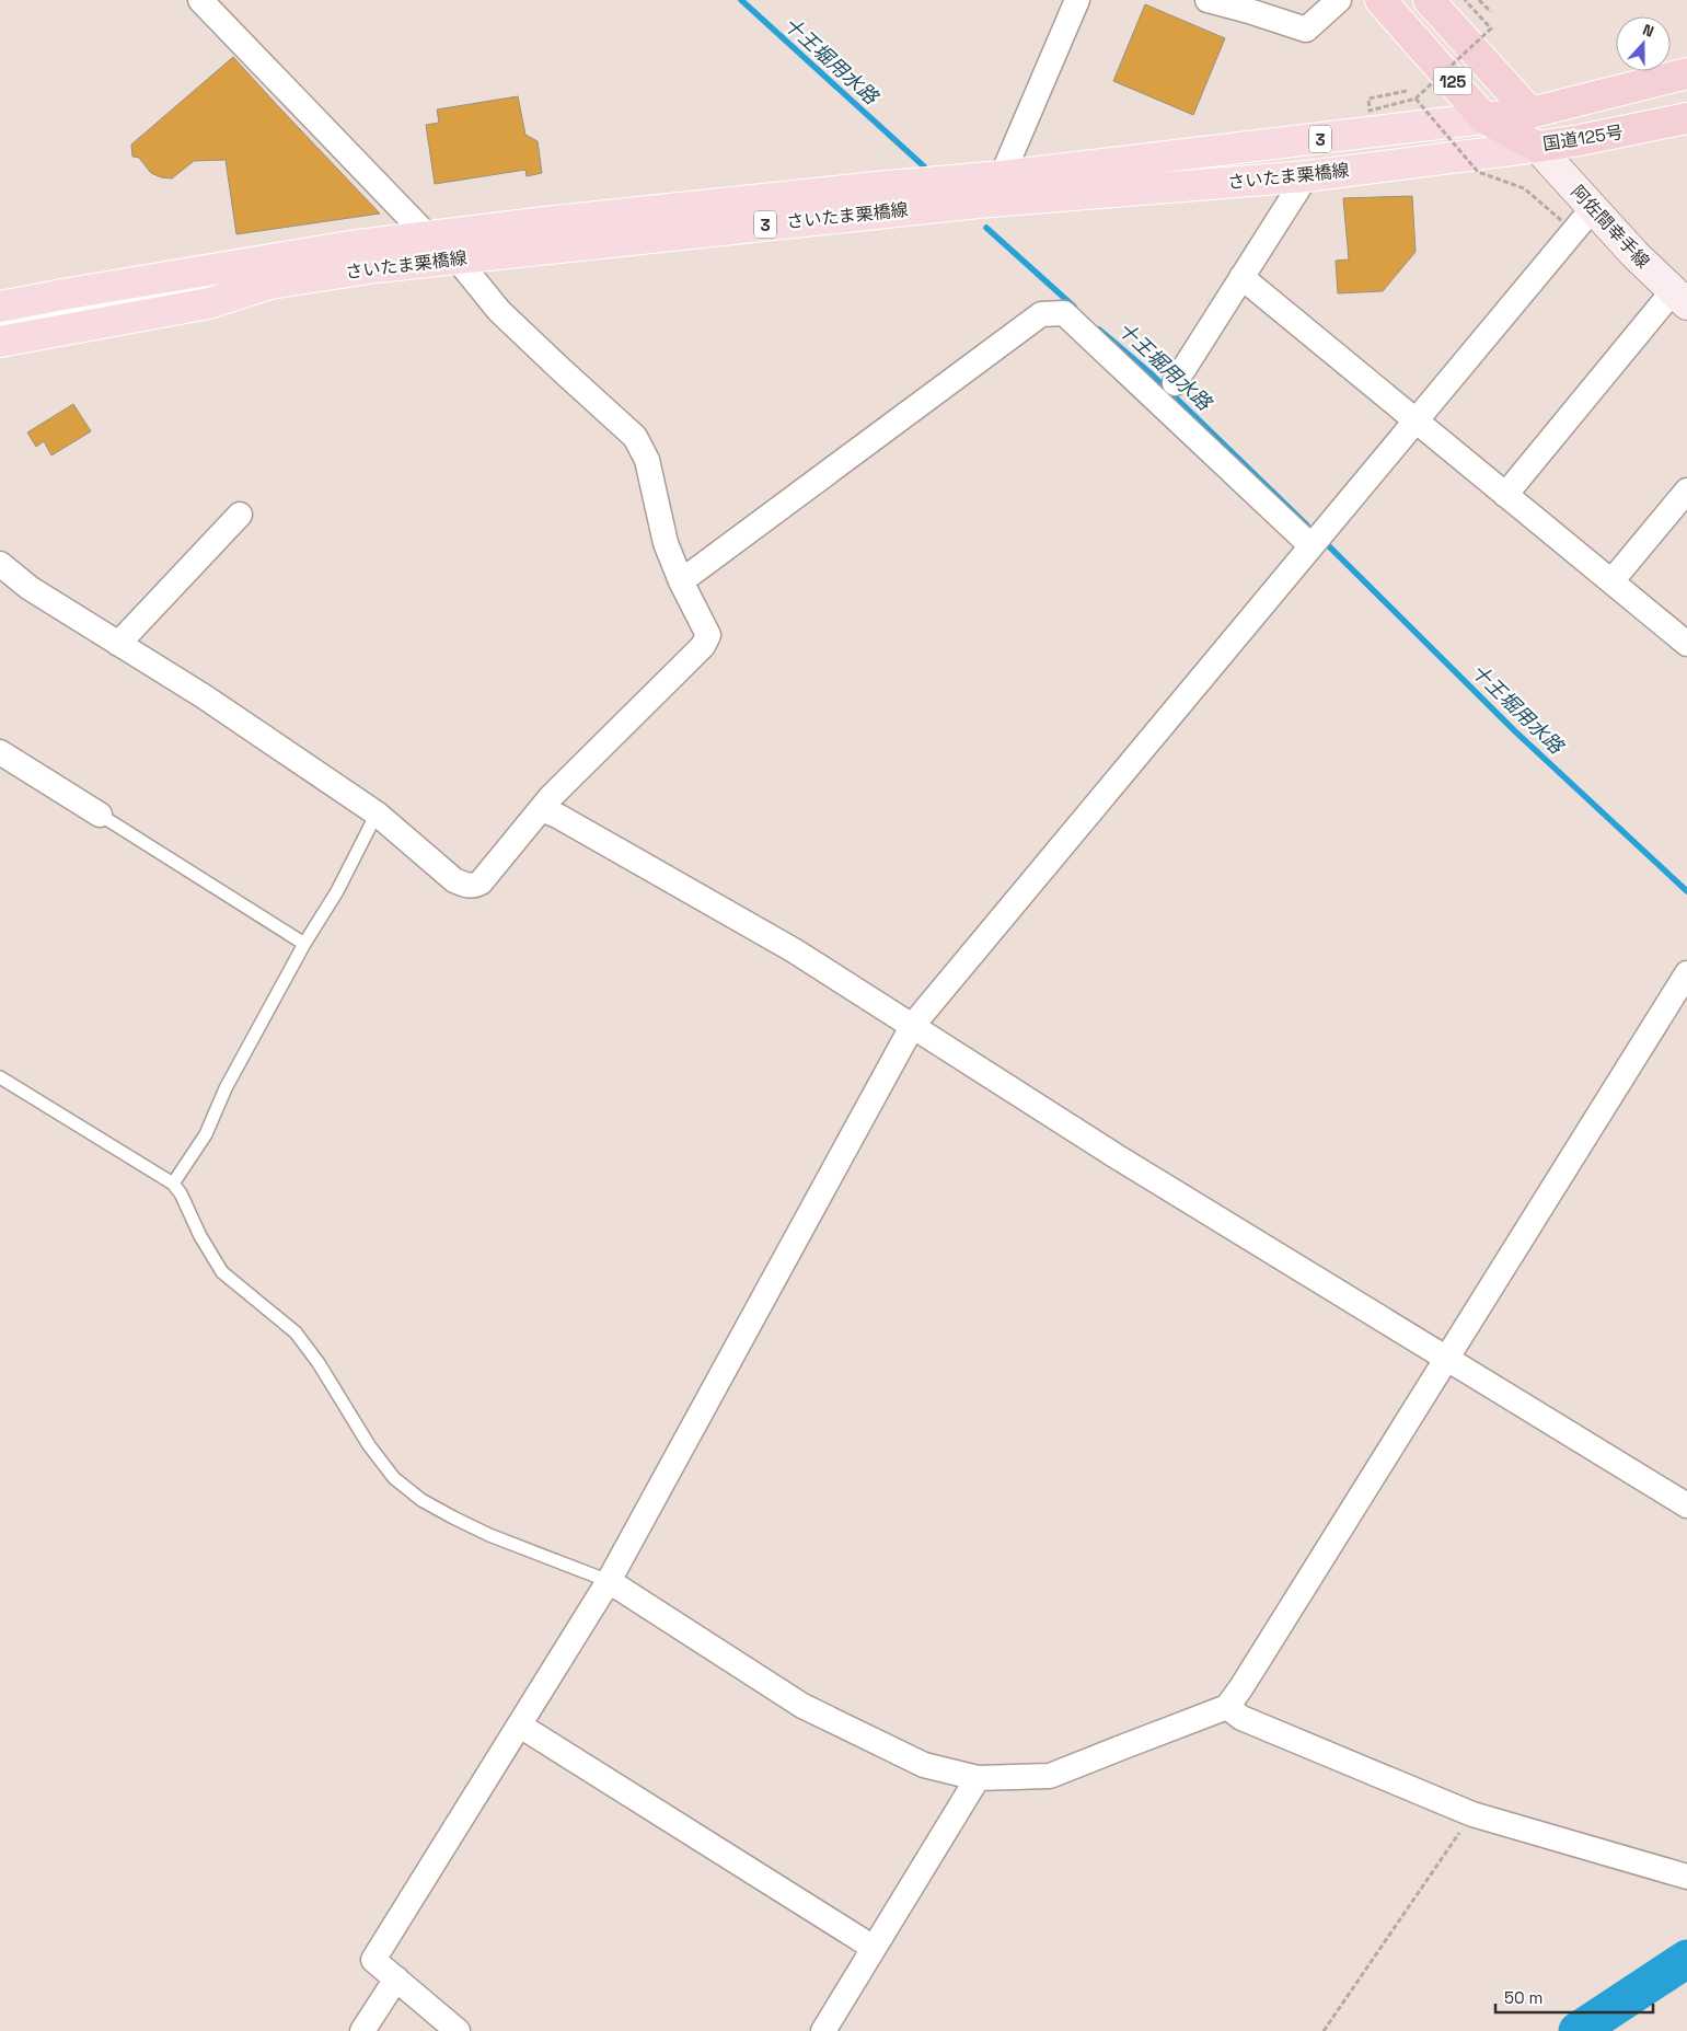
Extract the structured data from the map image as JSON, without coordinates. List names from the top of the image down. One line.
{"streets":{"highway":["125","国道125号"],"main road":["3","さいたま栗橋線","阿佐間幸手線"]},"crossings":[["国道125号","さいたま栗橋線"],["国道125号","阿佐間幸手線"],["さいたま栗橋線","阿佐間幸手線"]],"water":["十王堀用水路"],"scale_bar":"50 m","north":"top"}
